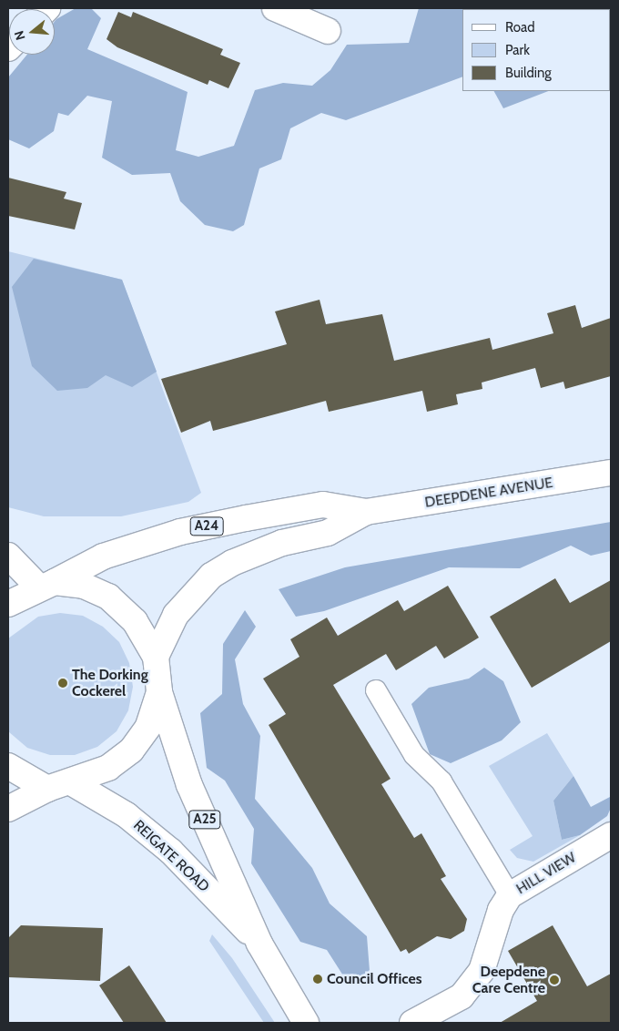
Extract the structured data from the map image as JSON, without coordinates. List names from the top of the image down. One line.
{"streets":{"main road":["DEEPDENE AVENUE","A24","A25","REIGATE ROAD","HILL VIEW"]},"crossings":[["DEEPDENE AVENUE","A24"]],"places":["The Dorking Cockerel","Council Offices","Deepdene Care Centre"],"legend":["Road","Park","Building"],"north":"left"}
